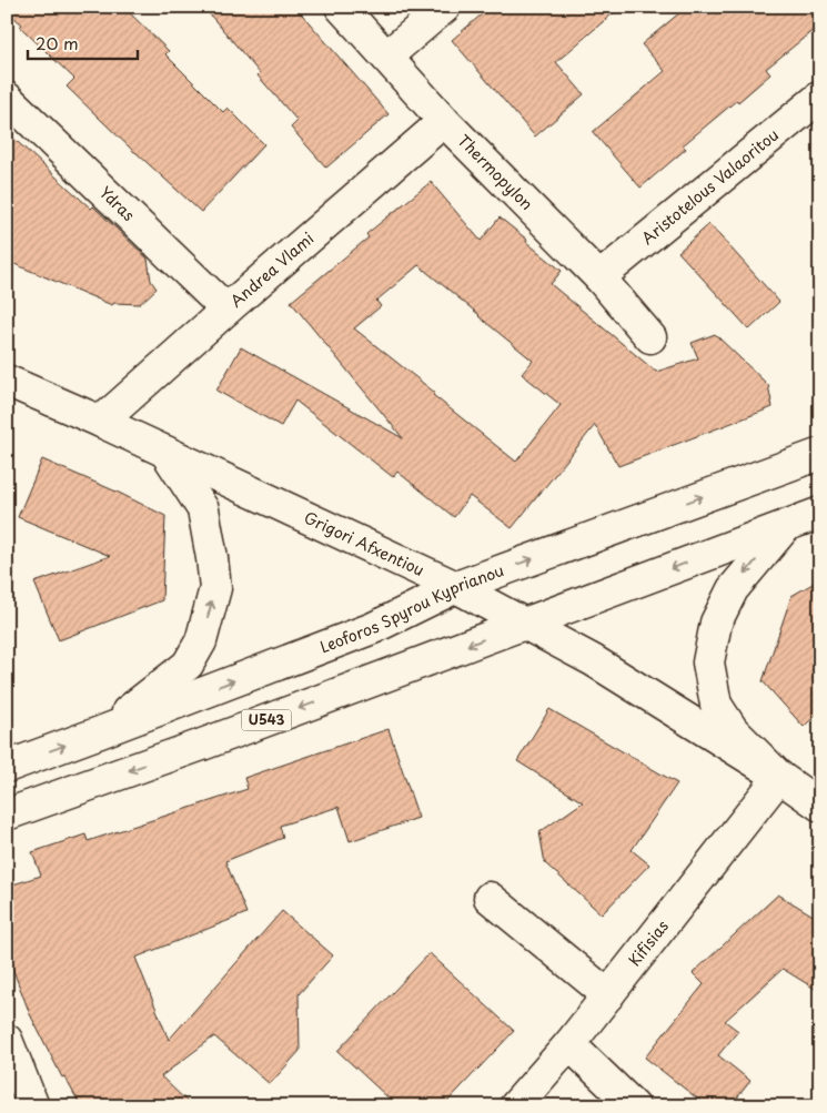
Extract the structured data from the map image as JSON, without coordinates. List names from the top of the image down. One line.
{"streets":{"street":["Thermopylon","Aristotelous Valaoritou","Ydras","Andrea Vlami","Grigori Afxentiou","Leoforos Spyrou Kyprianou","U543","Kifisias"]},"crossings":[["Thermopylon","Aristotelous Valaoritou"],["Thermopylon","Andrea Vlami"],["Ydras","Andrea Vlami"],["Andrea Vlami","Grigori Afxentiou"],["Grigori Afxentiou","Leoforos Spyrou Kyprianou"],["Grigori Afxentiou","U543"],["Grigori Afxentiou","Kifisias"]],"scale_bar":"20 m"}
